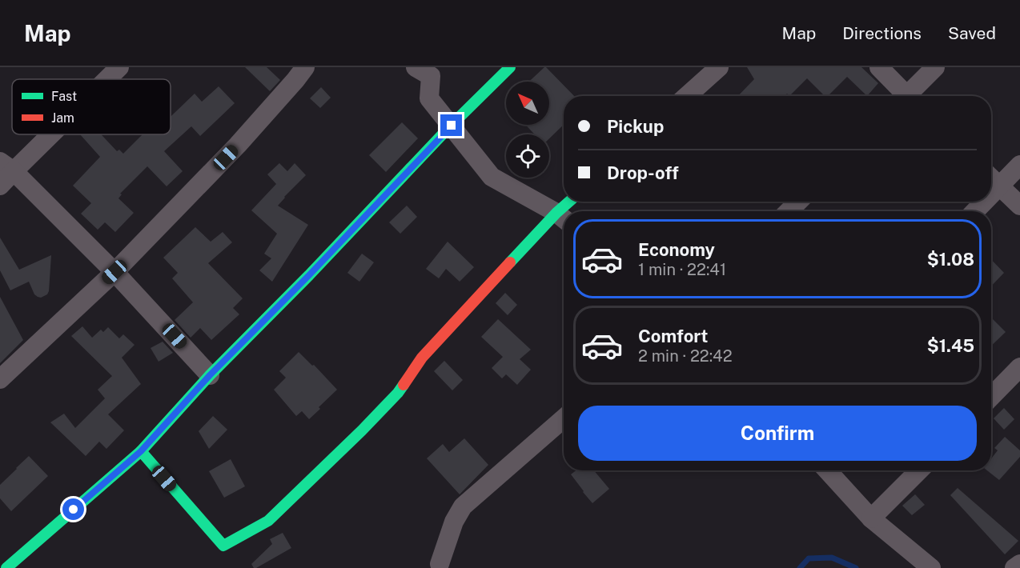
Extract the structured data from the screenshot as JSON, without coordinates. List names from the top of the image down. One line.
{"legend":["Fast","Jam"],"north":"top left","page":{"header":"Map","nav":["Map","Directions","Saved"],"banner":["Pickup","Drop-off"],"list":[{"name":"Economy","note":"1 min · 22:41","value":"$1.08"},{"name":"Comfort","note":"2 min · 22:42","value":"$1.45"}],"buttons":"Confirm"}}
